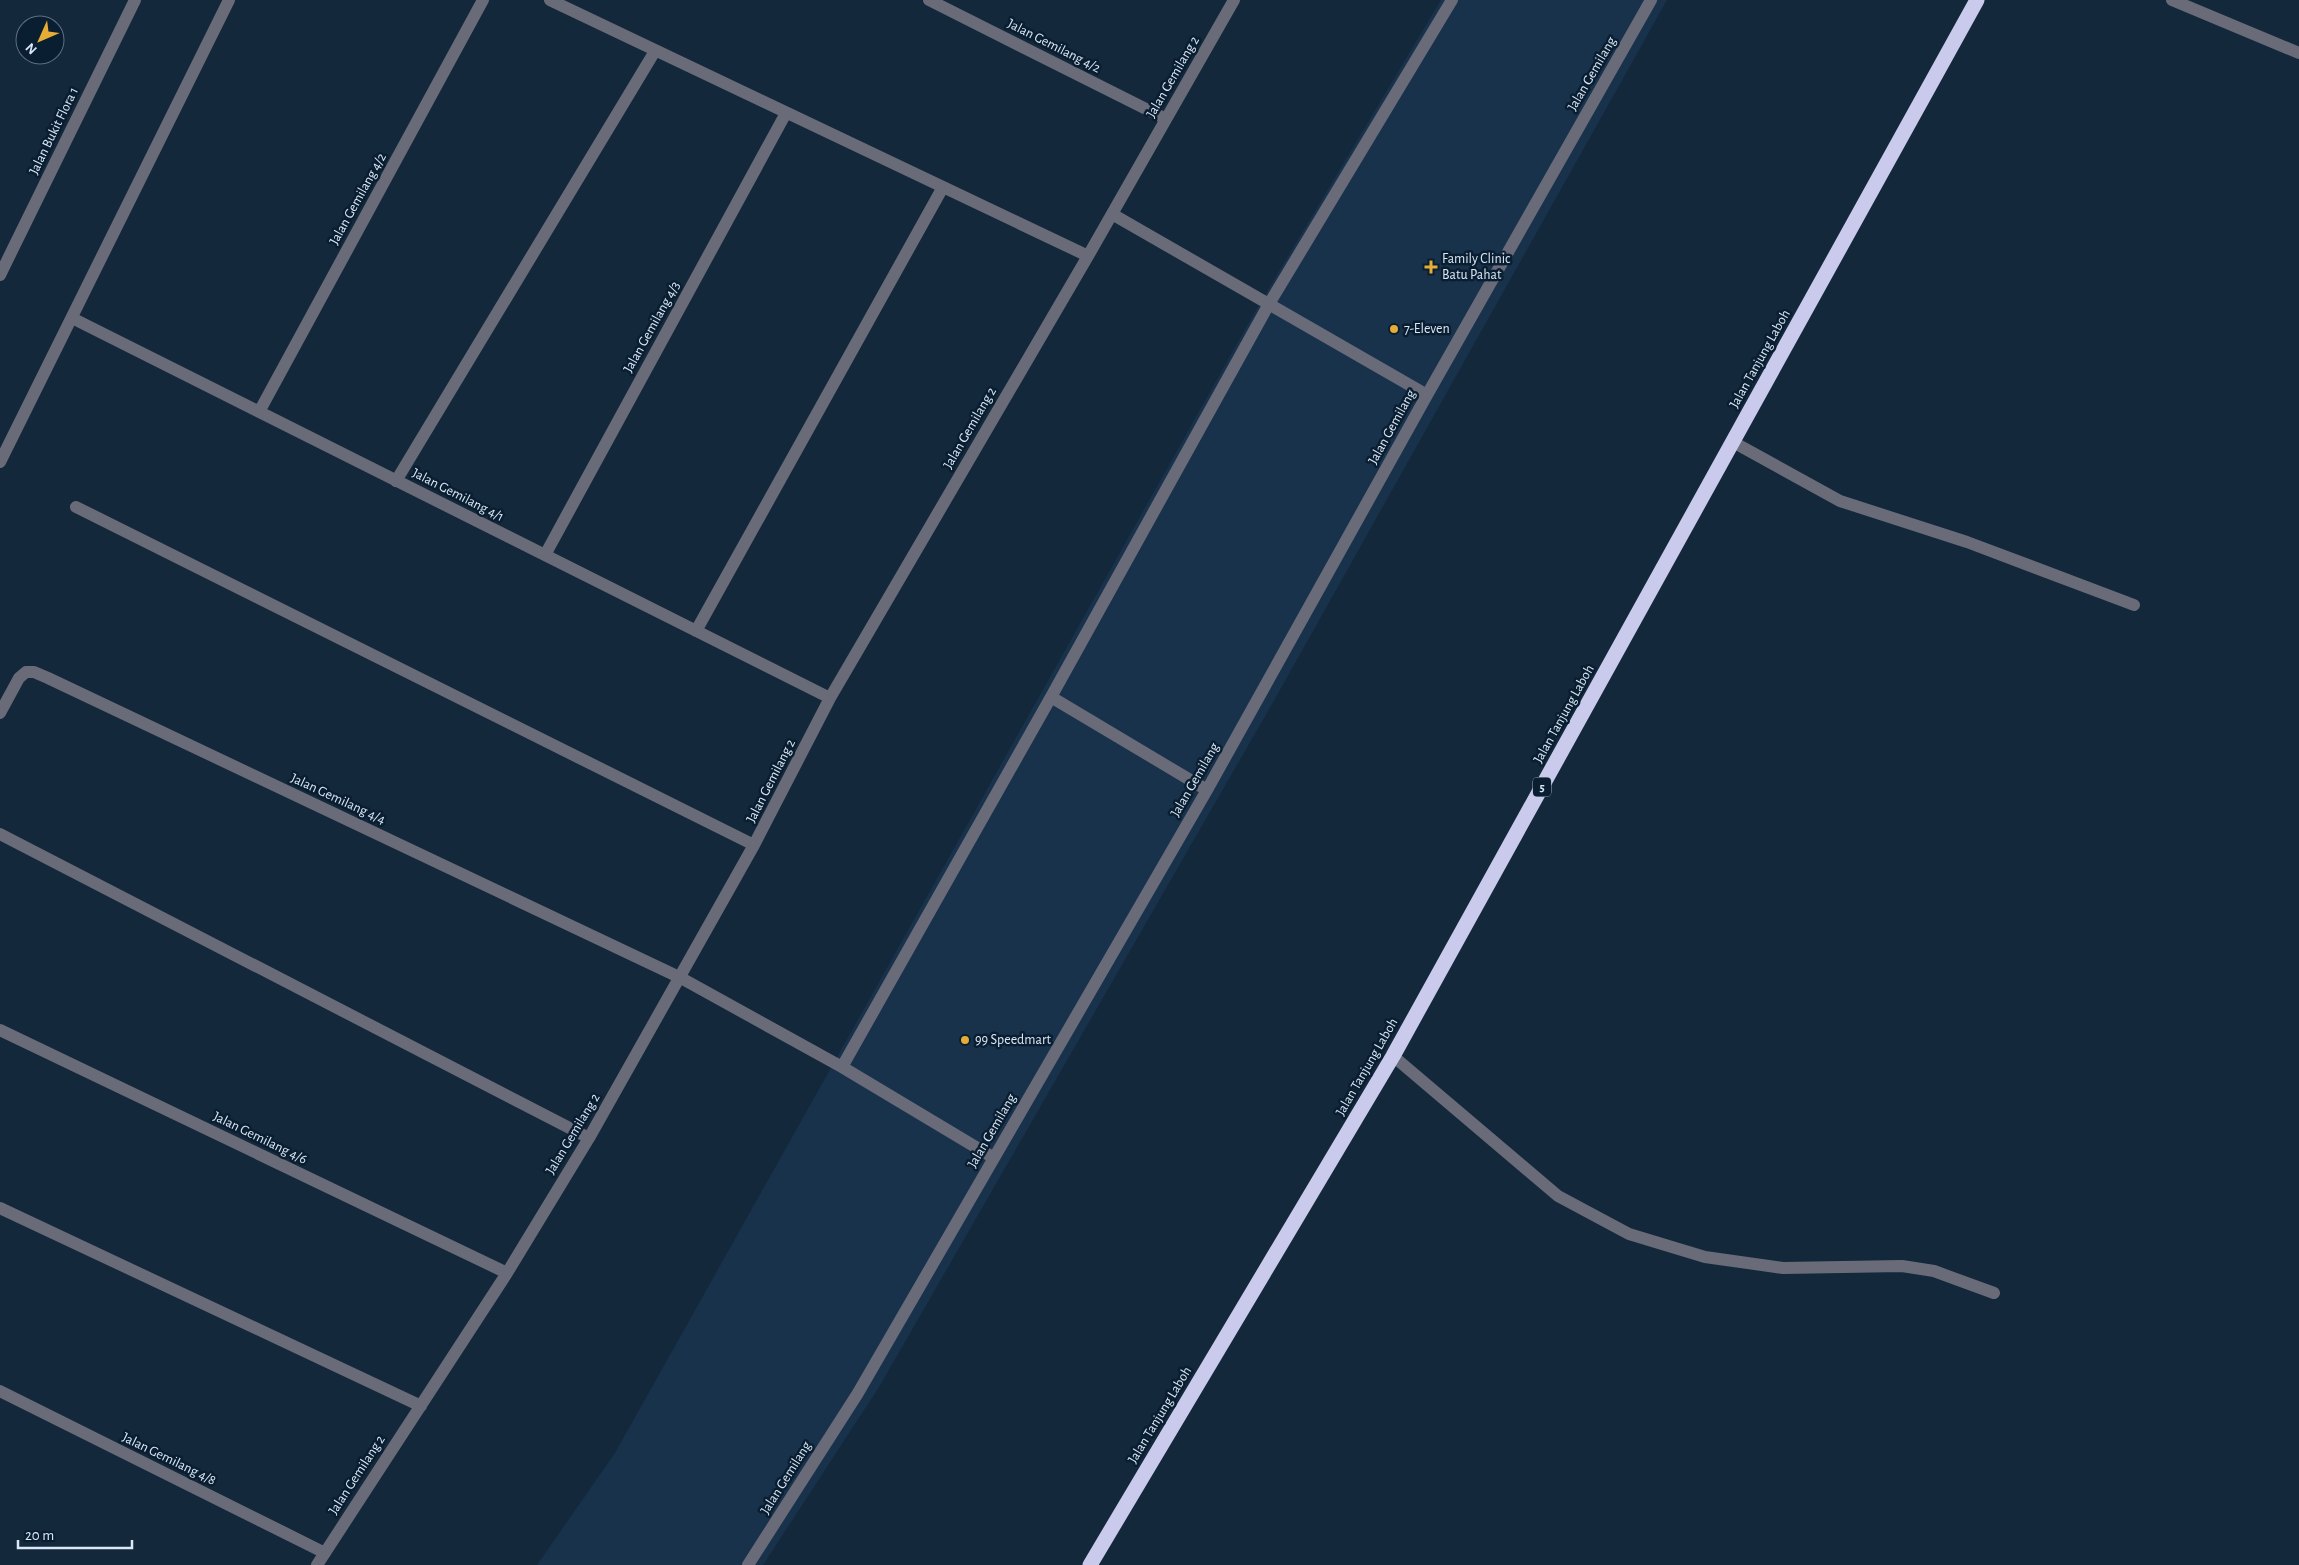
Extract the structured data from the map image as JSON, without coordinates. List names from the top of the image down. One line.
{"streets":{"highway":["Jalan Tanjung Laboh","5"],"street":["Jalan Gemilang 4/2","Jalan Gemilang","Jalan Gemilang 2","Jalan Bukit Flora 1","Jalan Gemilang 4/3","Jalan Gemilang 4/1","Jalan Gemilang 4/4","Jalan Gemilang 4/6","Jalan Gemilang 4/8"]},"crossings":[["Jalan Gemilang 4/2","Jalan Gemilang 2"],["Jalan Gemilang 4/2","Jalan Gemilang 4/1"],["Jalan Gemilang","Jalan Gemilang 4/4"],["Jalan Gemilang 2","Jalan Gemilang 4/1"],["Jalan Gemilang 2","Jalan Gemilang 4/4"],["Jalan Gemilang 2","Jalan Gemilang 4/6"],["Jalan Gemilang 2","Jalan Gemilang 4/8"],["Jalan Gemilang 4/3","Jalan Gemilang 4/1"]],"places":{"health":["Family Clinic Batu Pahat"],"other":["7-Eleven","99 Speedmart"]},"scale_bar":"20 m","north":"bottom left"}
